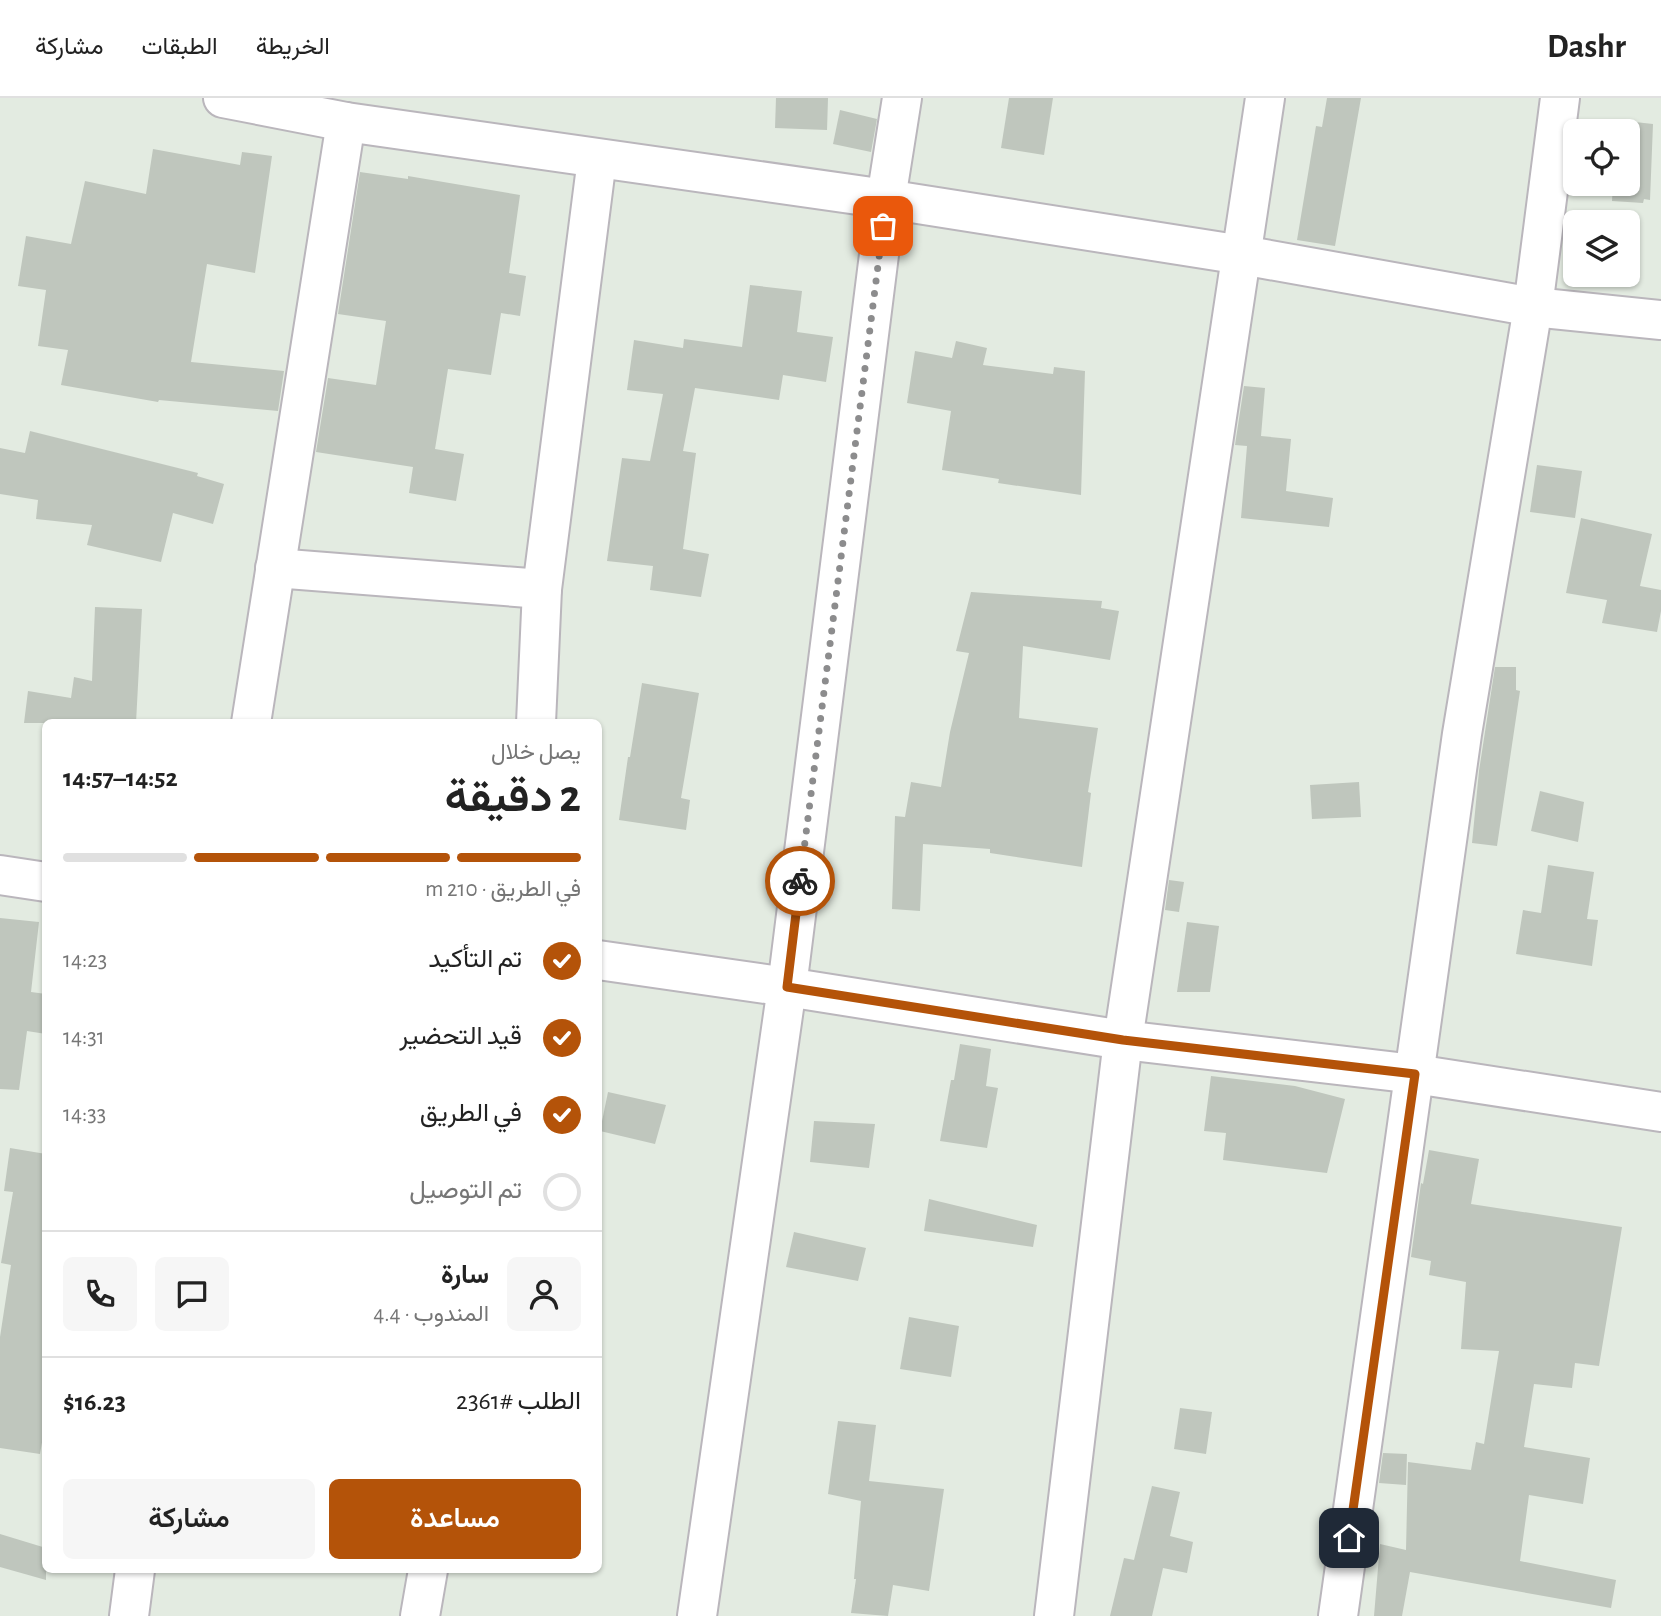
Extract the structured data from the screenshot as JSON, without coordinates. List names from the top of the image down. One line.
{"page":{"header":"Dashr","nav":["الخريطة","الطبقات","مشاركة"],"heading":["2 دقيقة","يصل خلال","14:52–14:57"],"panel":["سارة","المندوب · 4.4","الطلب #2361","$16.23"],"bar":"في الطريق · 210 m","list":[["تم التأكيد","14:23"],["قيد التحضير","14:31"],["في الطريق","14:33"],"تم التوصيل"],"buttons":["مساعدة","مشاركة"]}}
